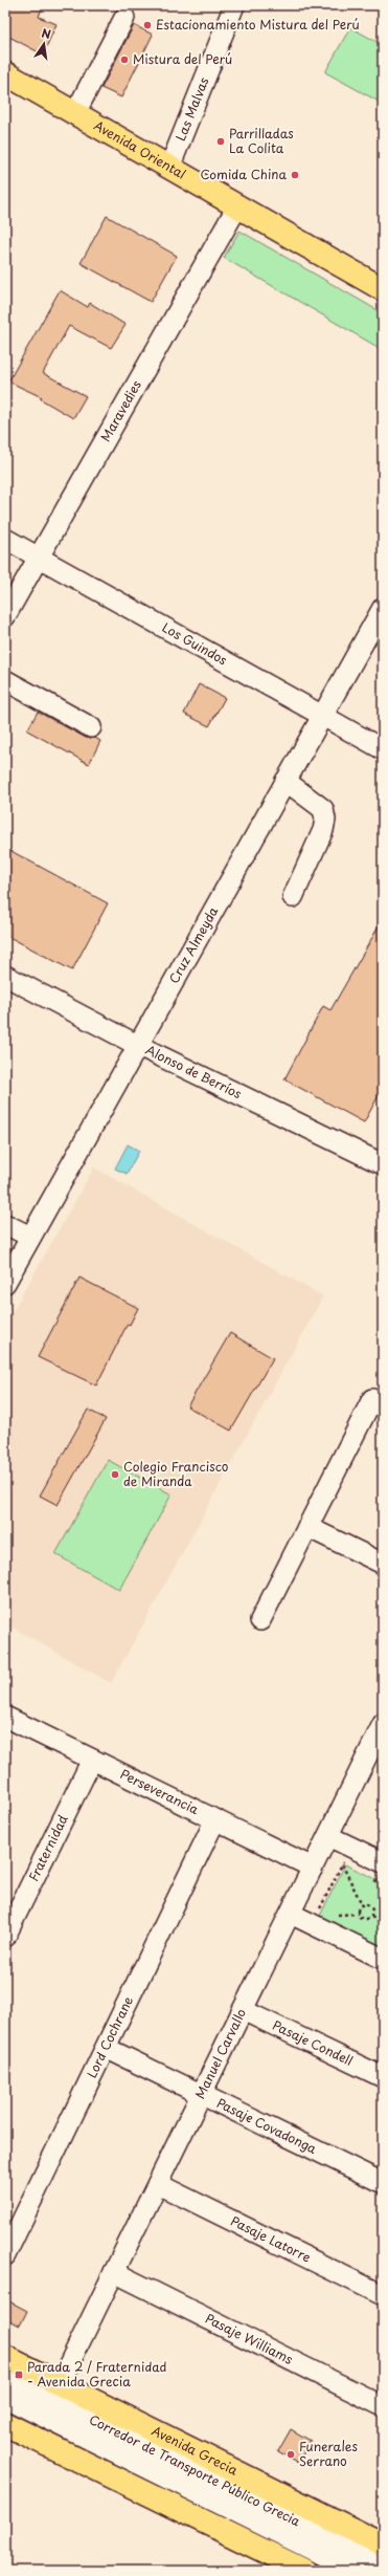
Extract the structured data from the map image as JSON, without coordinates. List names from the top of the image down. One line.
{"streets":{"main road":["Avenida Oriental","Avenida Grecia"],"street":["Las Malvas","Maravedies","Los Guindos","Cruz Almeyda","Alonso de Berríos","Perseverancia","Fraternidad","Lord Cochrane","Pasaje Condell","Manuel Carvallo","Pasaje Covadonga","Pasaje Latorre","Pasaje Williams","Corredor de Transporte Público Grecia"]},"crossings":[["Las Malvas","Avenida Oriental"],["Avenida Oriental","Maravedies"],["Maravedies","Los Guindos"],["Los Guindos","Cruz Almeyda"],["Cruz Almeyda","Alonso de Berríos"],["Perseverancia","Fraternidad"],["Perseverancia","Lord Cochrane"],["Perseverancia","Manuel Carvallo"],["Lord Cochrane","Pasaje Covadonga"],["Pasaje Condell","Manuel Carvallo"],["Manuel Carvallo","Pasaje Covadonga"],["Manuel Carvallo","Pasaje Latorre"],["Manuel Carvallo","Pasaje Williams"],["Manuel Carvallo","Avenida Grecia"]],"places":{"other":["Estacionamiento Mistura del Perú","Mistura del Perú","Parrilladas La Colita","Comida China","Colegio Francisco de Miranda","Funerales Serrano"],"transit":["Parada 2 / Fraternidad - Avenida Grecia"]},"north":"top"}
